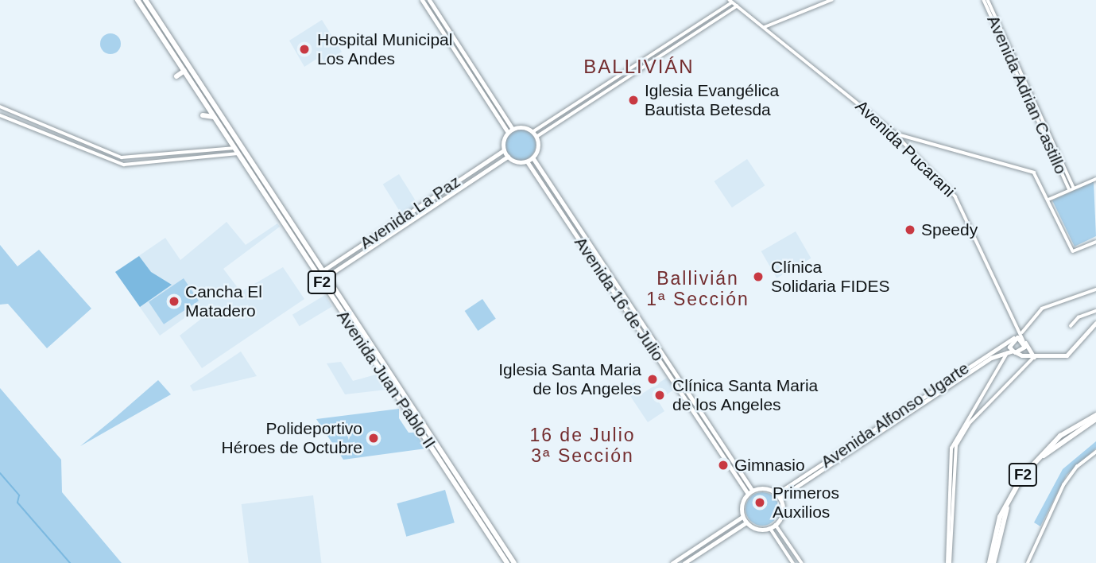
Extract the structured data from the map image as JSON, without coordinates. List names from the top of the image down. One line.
{"streets":{"highway":["F2","Avenida Juan Pablo II"],"main road":["Avenida La Paz","Avenida 16 de Julio","Avenida Alfonso Ugarte"],"street":["Avenida Adrian Castillo","Avenida Pucarani"]},"crossings":[["Avenida Pucarani","Avenida Alfonso Ugarte"],["Avenida La Paz","Avenida 16 de Julio"],["Avenida La Paz","Avenida Juan Pablo II"],["Avenida 16 de Julio","Avenida Alfonso Ugarte"]],"districts":["BALLIVIÁN","Ballivián 1ª Sección","16 de Julio 3ª Sección"],"places":["Hospital Municipal Los Andes","Iglesia Evangélica Bautista Betesda","Speedy","Clínica Solidaria FIDES","Cancha El Matadero","Iglesia Santa Maria de los Angeles","Clínica Santa Maria de los Angeles","Polideportivo Héroes de Octubre","Gimnasio","Primeros Auxilios"]}
